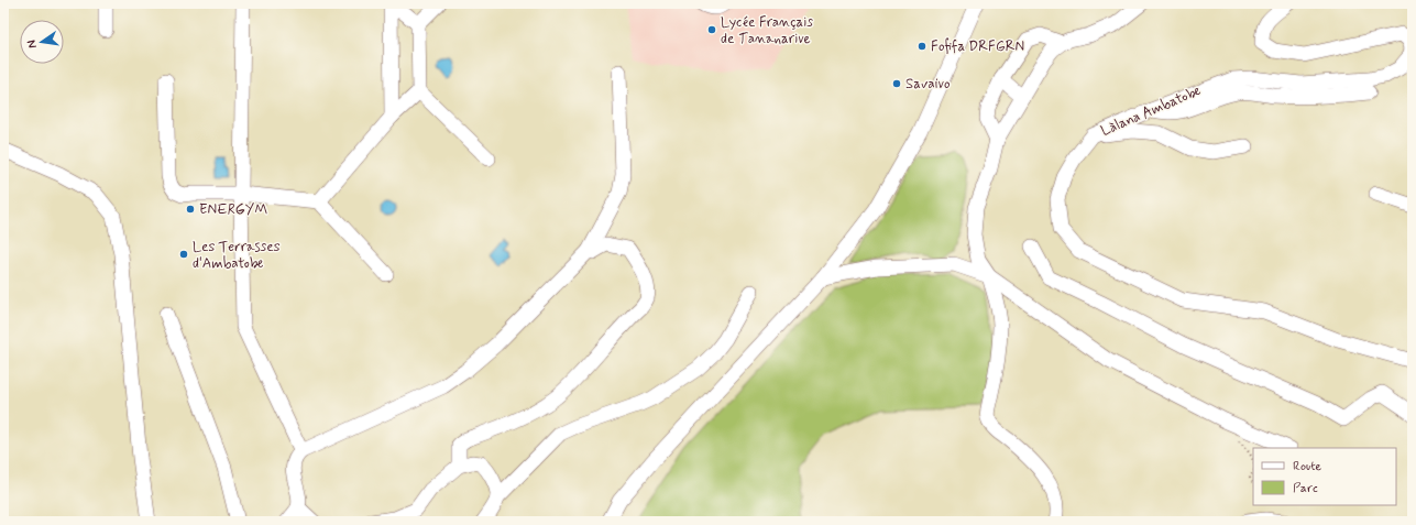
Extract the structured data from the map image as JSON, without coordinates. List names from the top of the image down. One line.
{"streets":{"street":["Làlana Ambatobe"]},"places":["Lycée Français de Tananarive","Fofifa DRFGRN","Savaivo","ENERGYM","Les Terrasses d'Ambatobe"],"legend":["Route","Parc"],"north":"left"}
